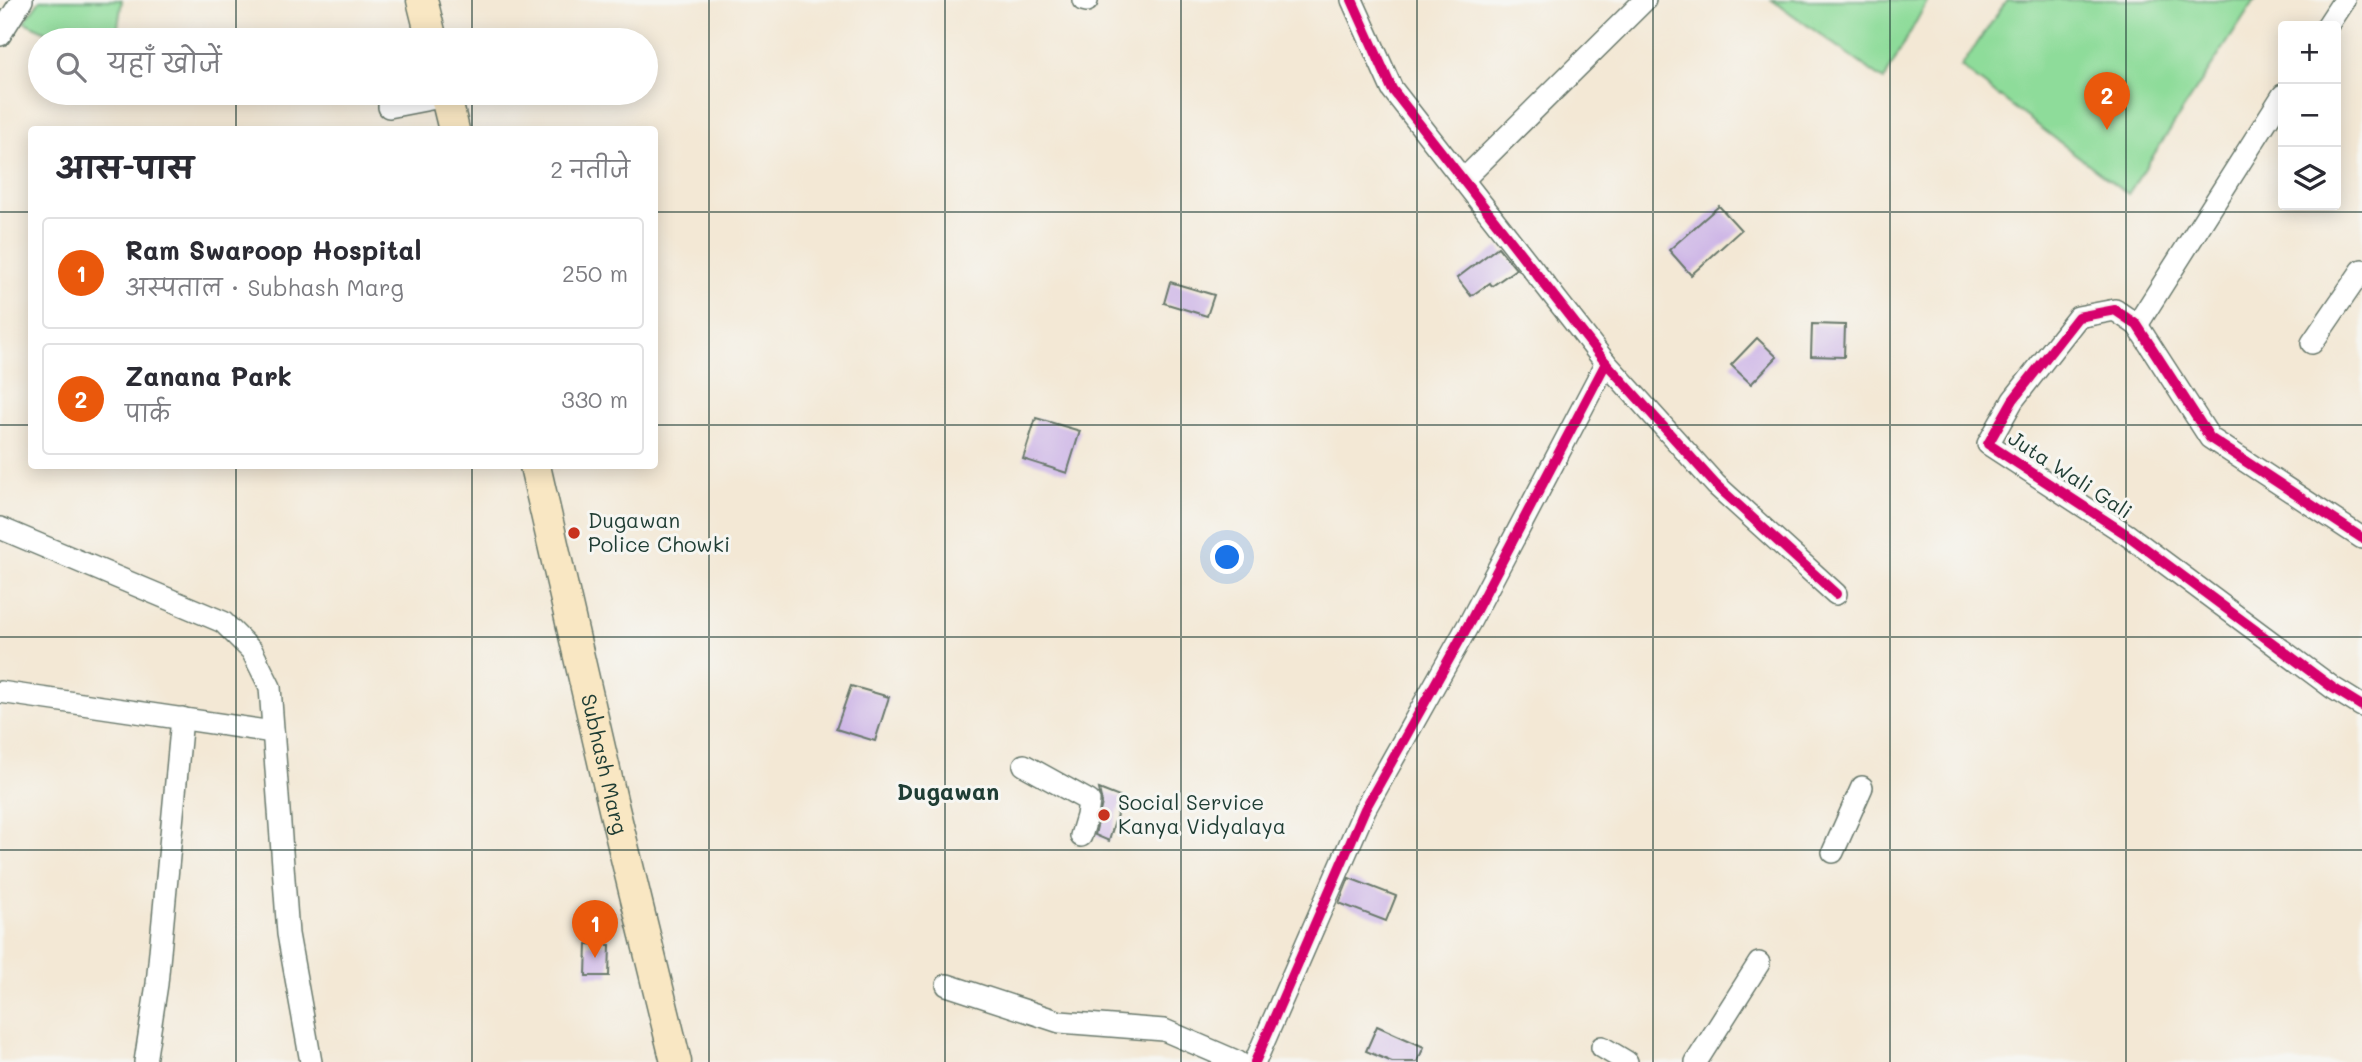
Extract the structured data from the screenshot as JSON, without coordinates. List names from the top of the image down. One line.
{"streets":{"main road":["Subhash Marg"],"street":["Juta Wali Gali"]},"districts":["Dugawan"],"places":["Dugawan Police Chowki","Social Service Kanya Vidyalaya"],"page":{"map_buttons":["+","−"],"search":"यहाँ खोजें","pins":["2","1"],"heading":["आस-पास","2 नतीजे"],"list":[{"mark":"1","name":"Ram Swaroop Hospital","note":"अस्पताल · Subhash Marg","value":"250 m"},{"mark":"2","name":"Zanana Park","note":"पार्क","value":"330 m"}]}}
